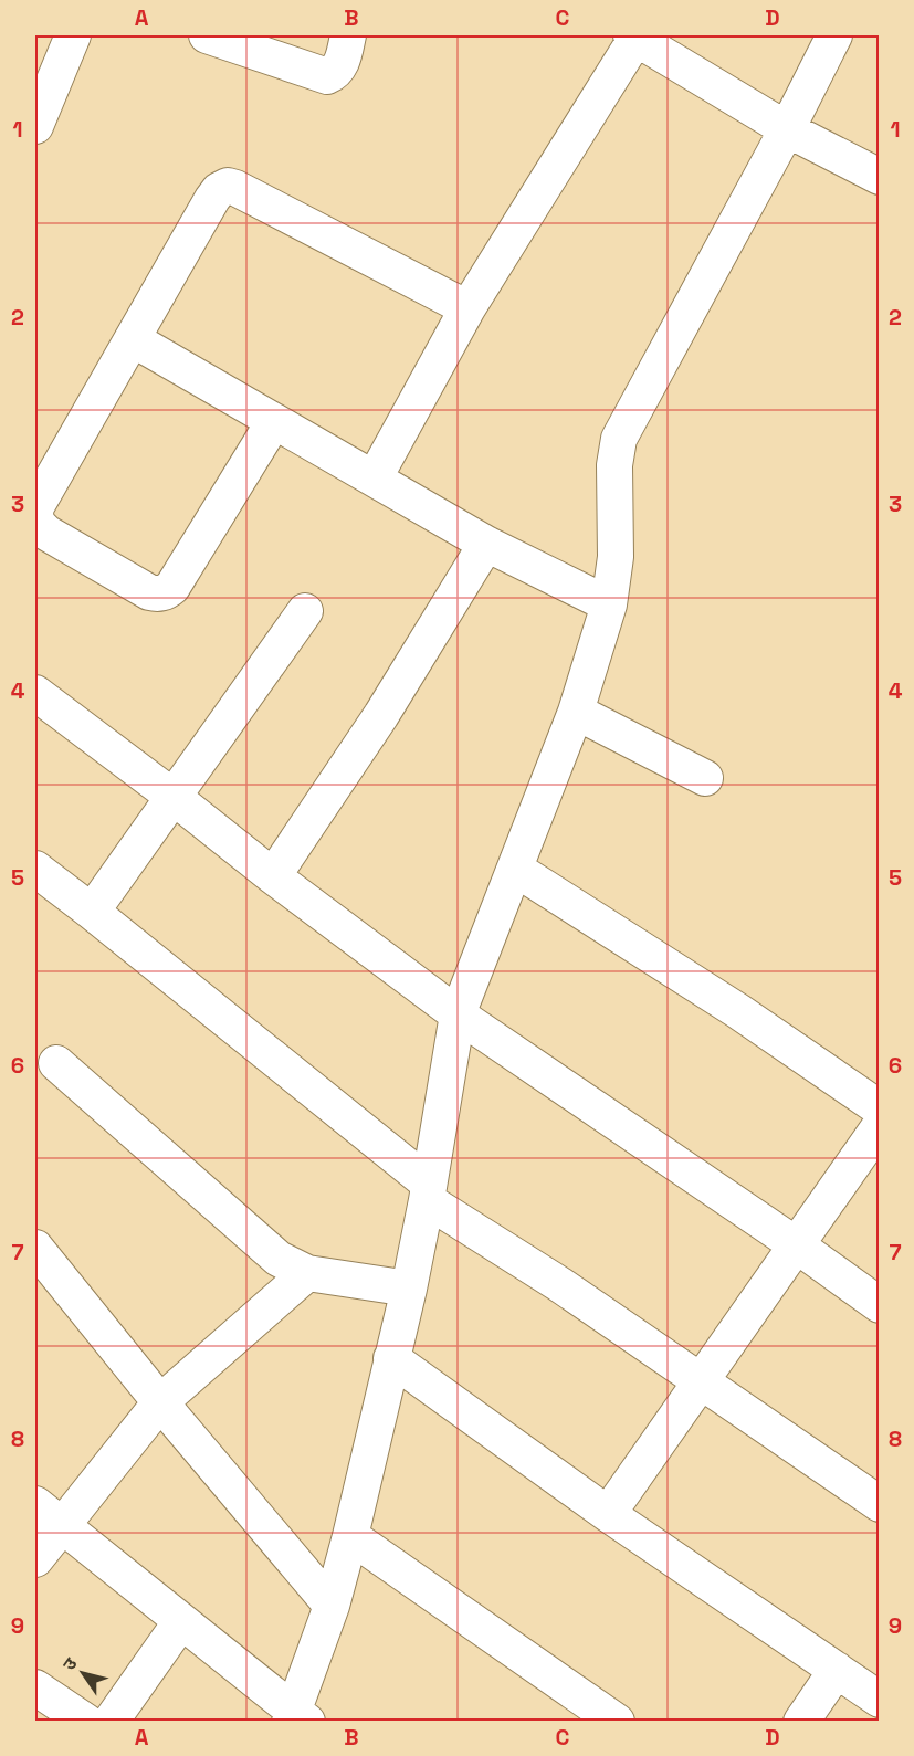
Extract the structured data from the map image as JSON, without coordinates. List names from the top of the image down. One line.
{"north":"top left","grid":{"columns":["A","B","C","D"],"rows":["1","2","3","4","5","6","7","8","9"]}}
